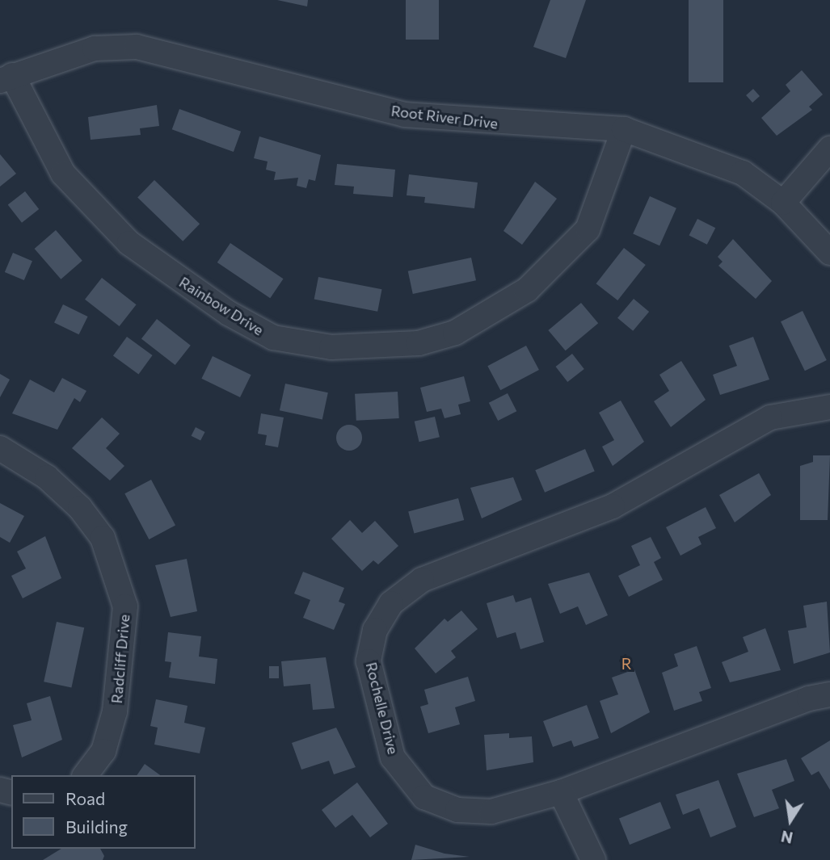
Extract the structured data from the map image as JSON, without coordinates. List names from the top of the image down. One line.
{"streets":{"street":["Root River Drive","Rainbow Drive","Radcliff Drive","Rochelle Drive"]},"crossings":[["Root River Drive","Rainbow Drive"]],"districts":["R"],"legend":["Road","Building"],"north":"bottom"}
